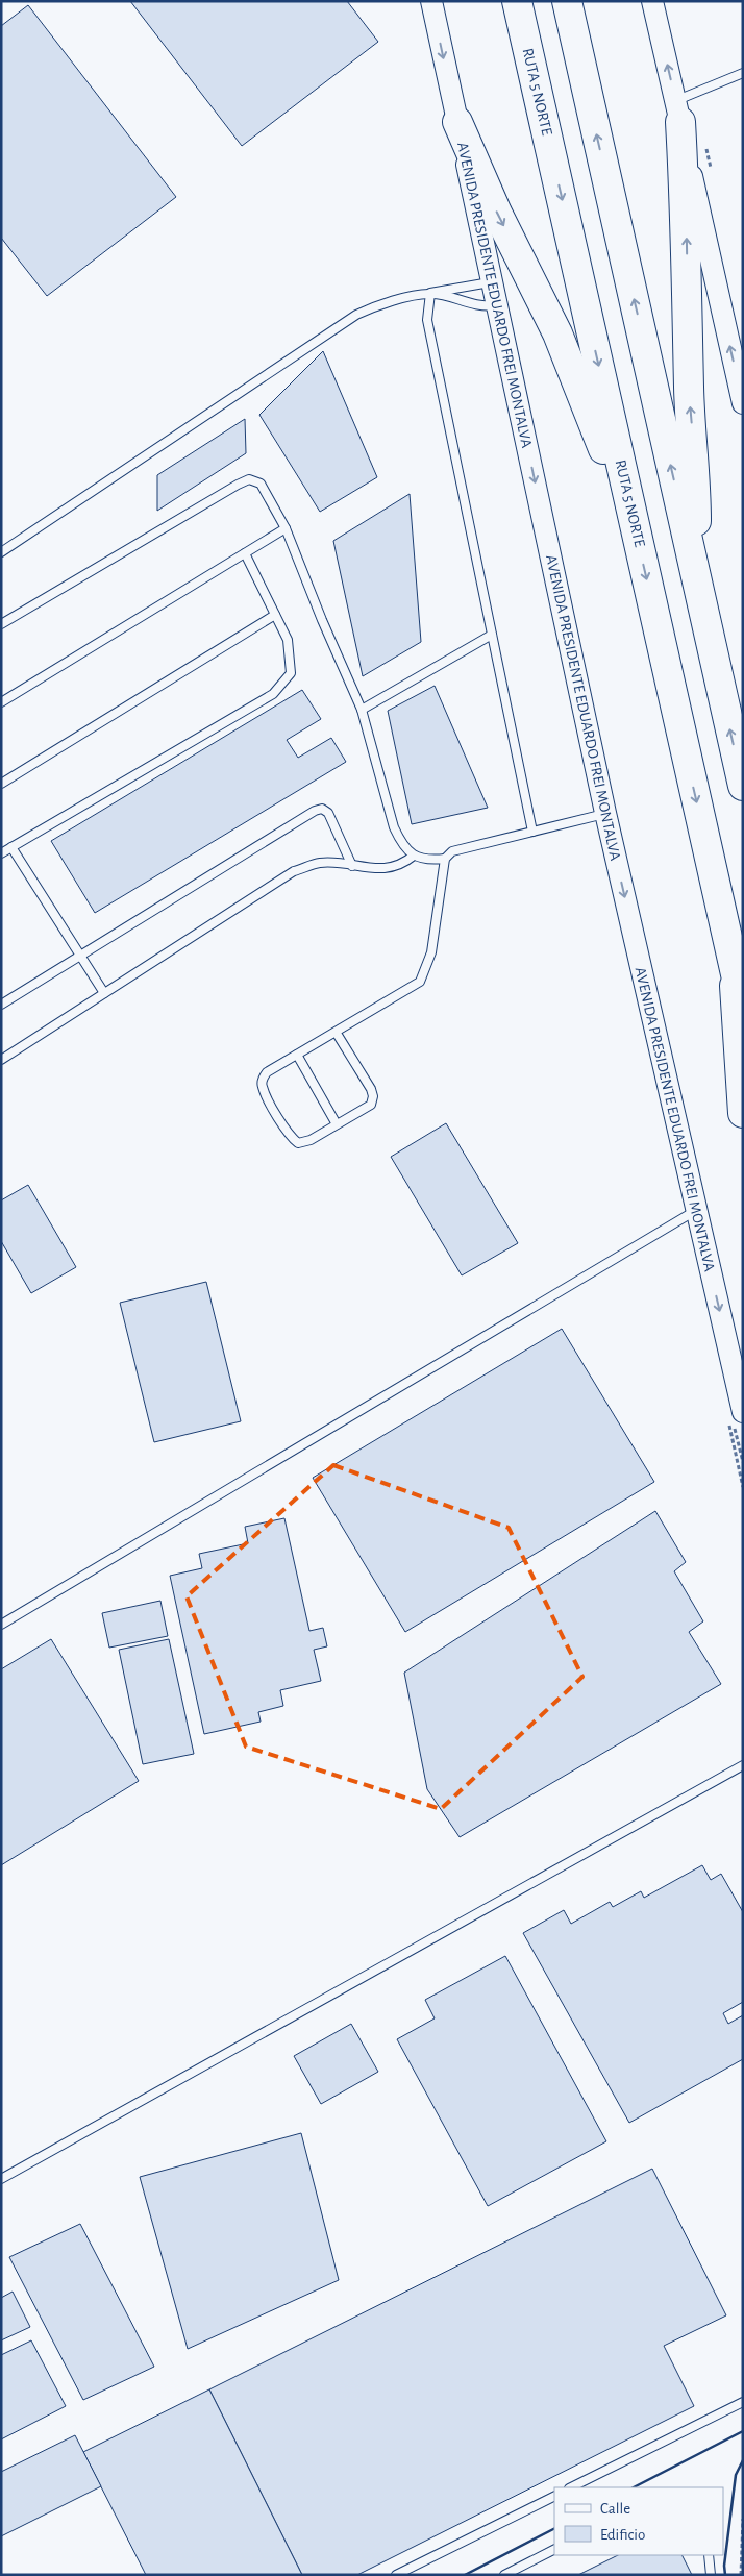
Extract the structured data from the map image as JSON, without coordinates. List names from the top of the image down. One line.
{"streets":{"highway":["RUTA 5 NORTE"],"street":["AVENIDA PRESIDENTE EDUARDO FREI MONTALVA"]},"one_way":["AVENIDA PRESIDENTE EDUARDO FREI MONTALVA"],"legend":["Calle","Edificio"]}
